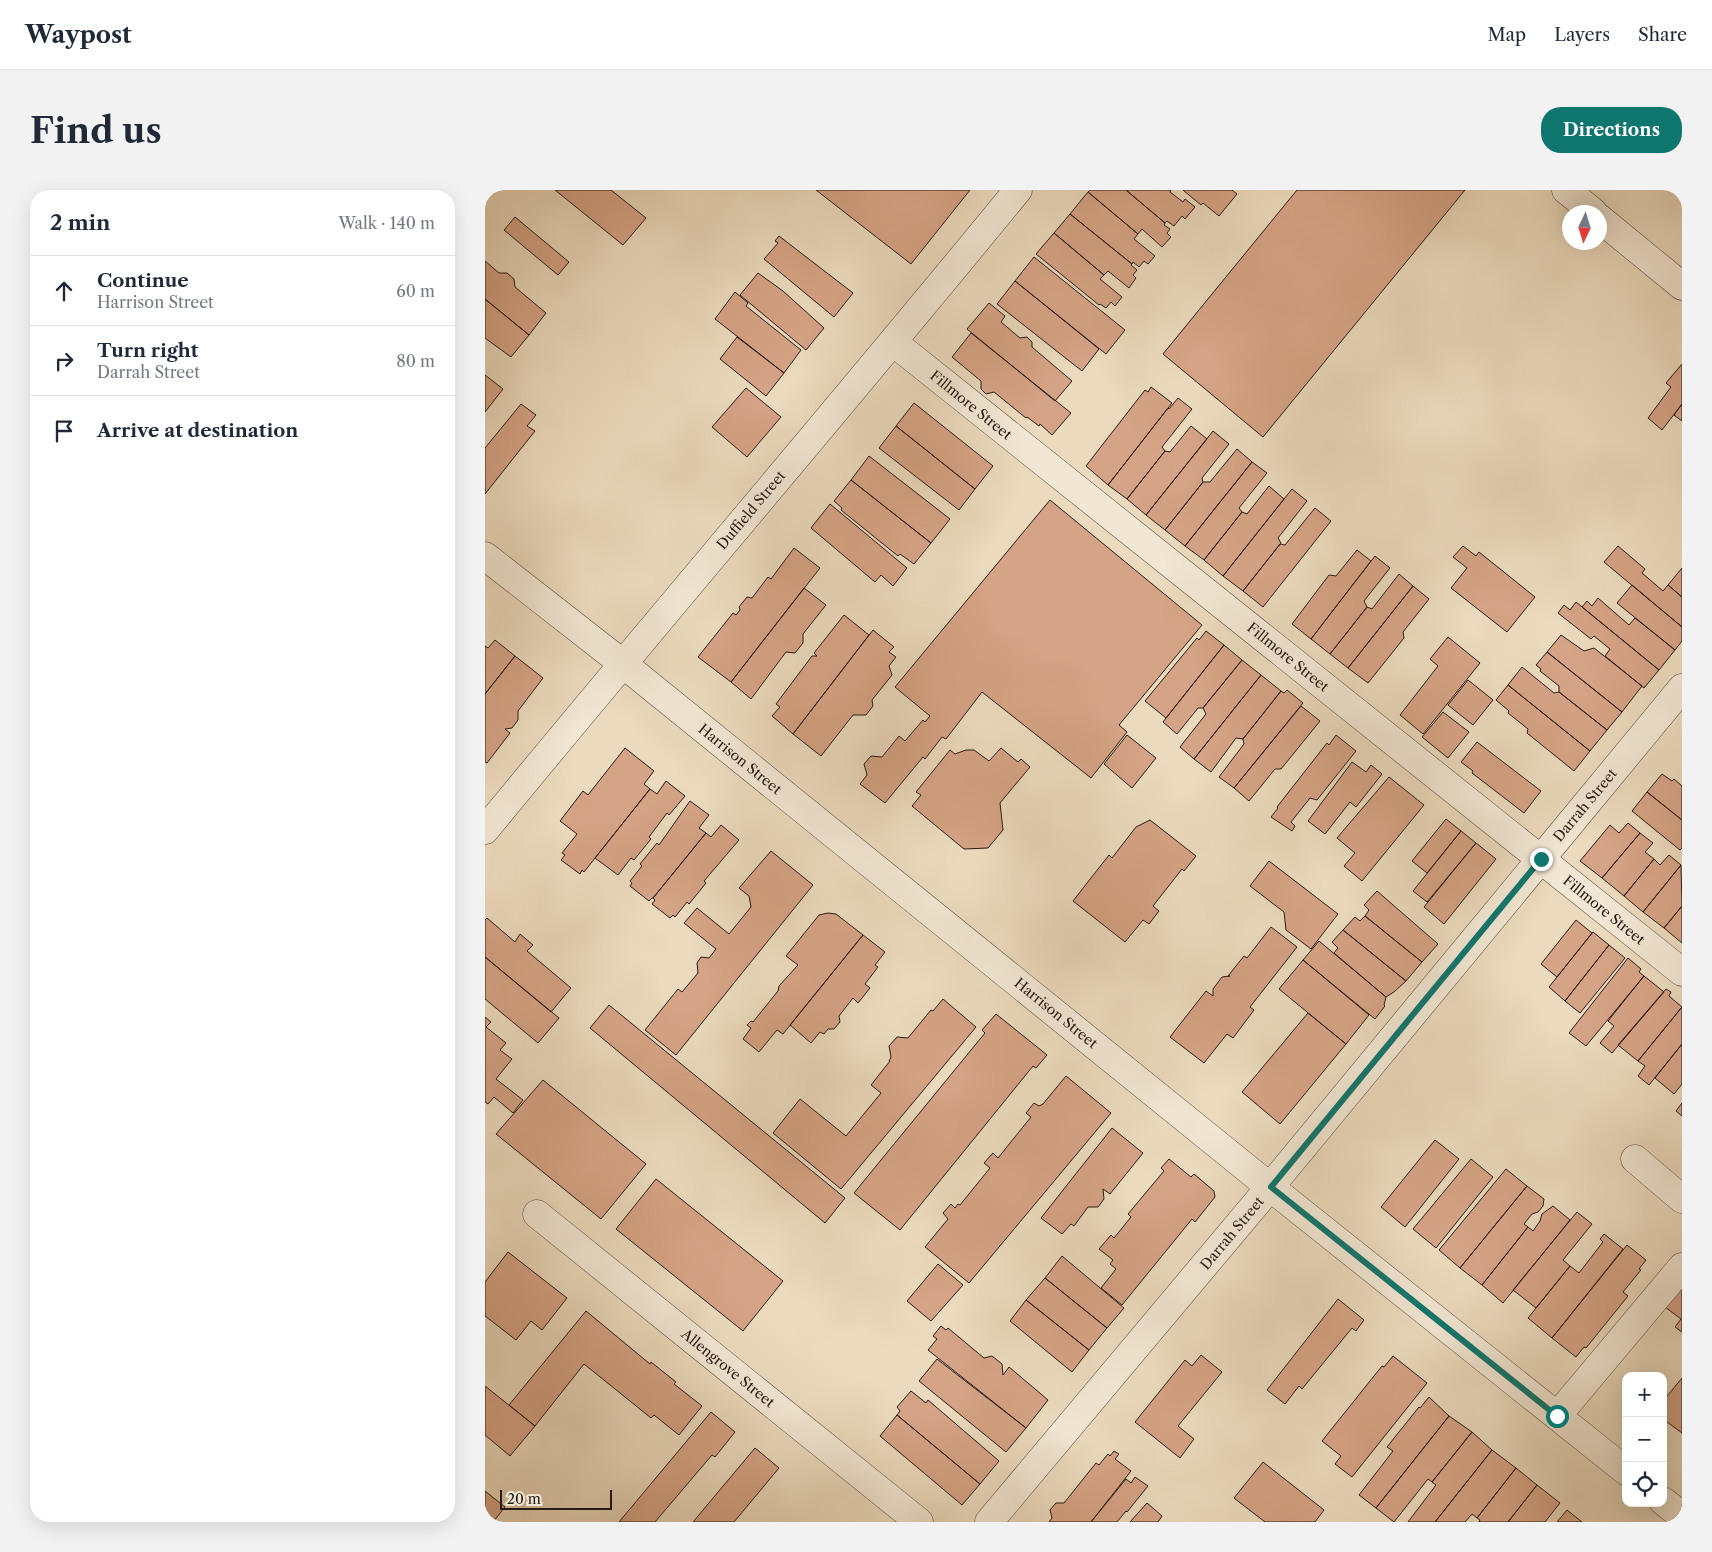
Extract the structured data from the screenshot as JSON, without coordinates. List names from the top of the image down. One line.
{"streets":{"street":["Fillmore Street","Duffield Street","Harrison Street","Darrah Street","Allengrove Street"]},"crossings":[["Fillmore Street","Duffield Street"],["Fillmore Street","Darrah Street"],["Duffield Street","Harrison Street"],["Harrison Street","Darrah Street"]],"scale_bar":"20 m","north":"bottom","page":{"header":"Waypost","nav":["Map","Layers","Share"],"buttons":"Directions","title":"Find us","heading":["2 min","Walk · 140 m"],"list":[["Continue","Harrison Street","60 m"],["Turn right","Darrah Street","80 m"],"Arrive at destination"],"map_buttons":["+","−"],"scale":"20 m"}}
